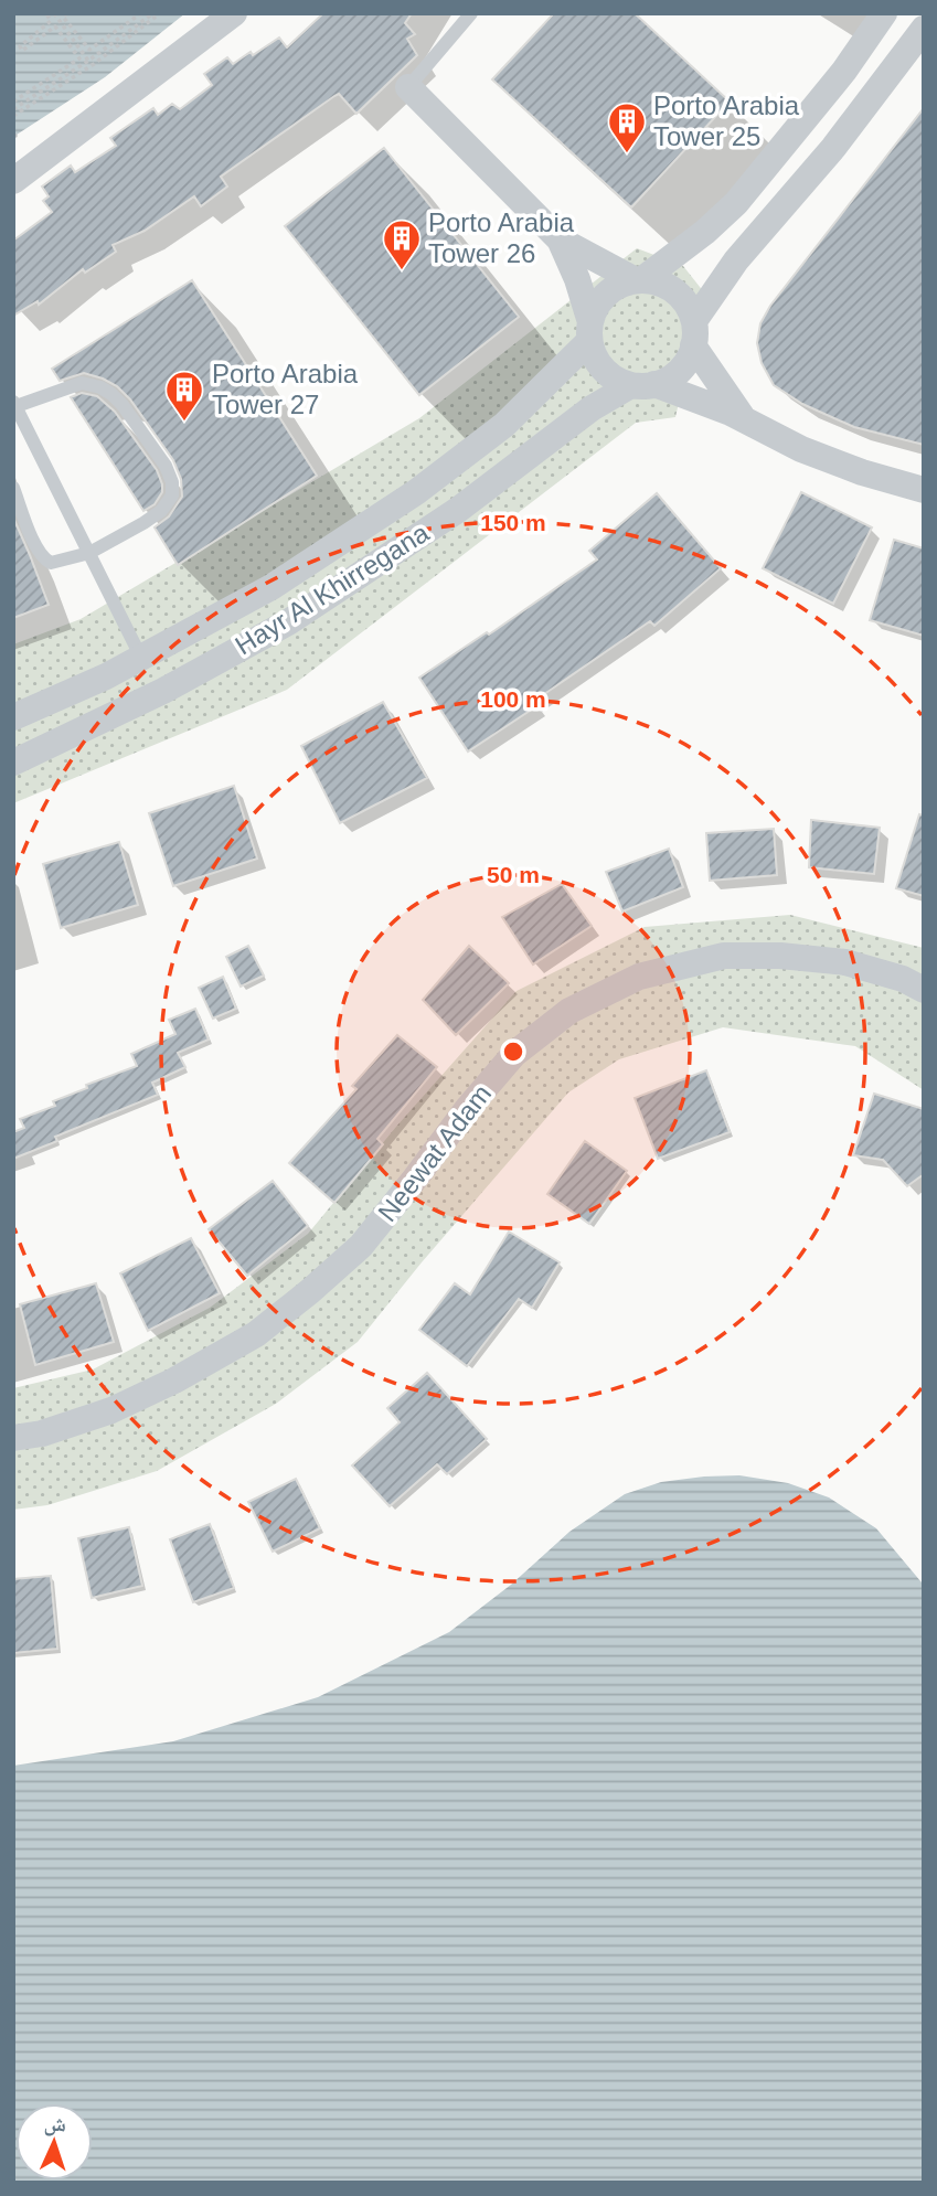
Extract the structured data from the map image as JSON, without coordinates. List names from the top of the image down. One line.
{"streets":{"street":["Hayr Al Khirregana","Neewat Adam"]},"places":{"building":["Porto Arabia Tower 25","Porto Arabia Tower 26","Porto Arabia Tower 27"]},"north":"top","rings":["150 m","100 m","50 m"]}
